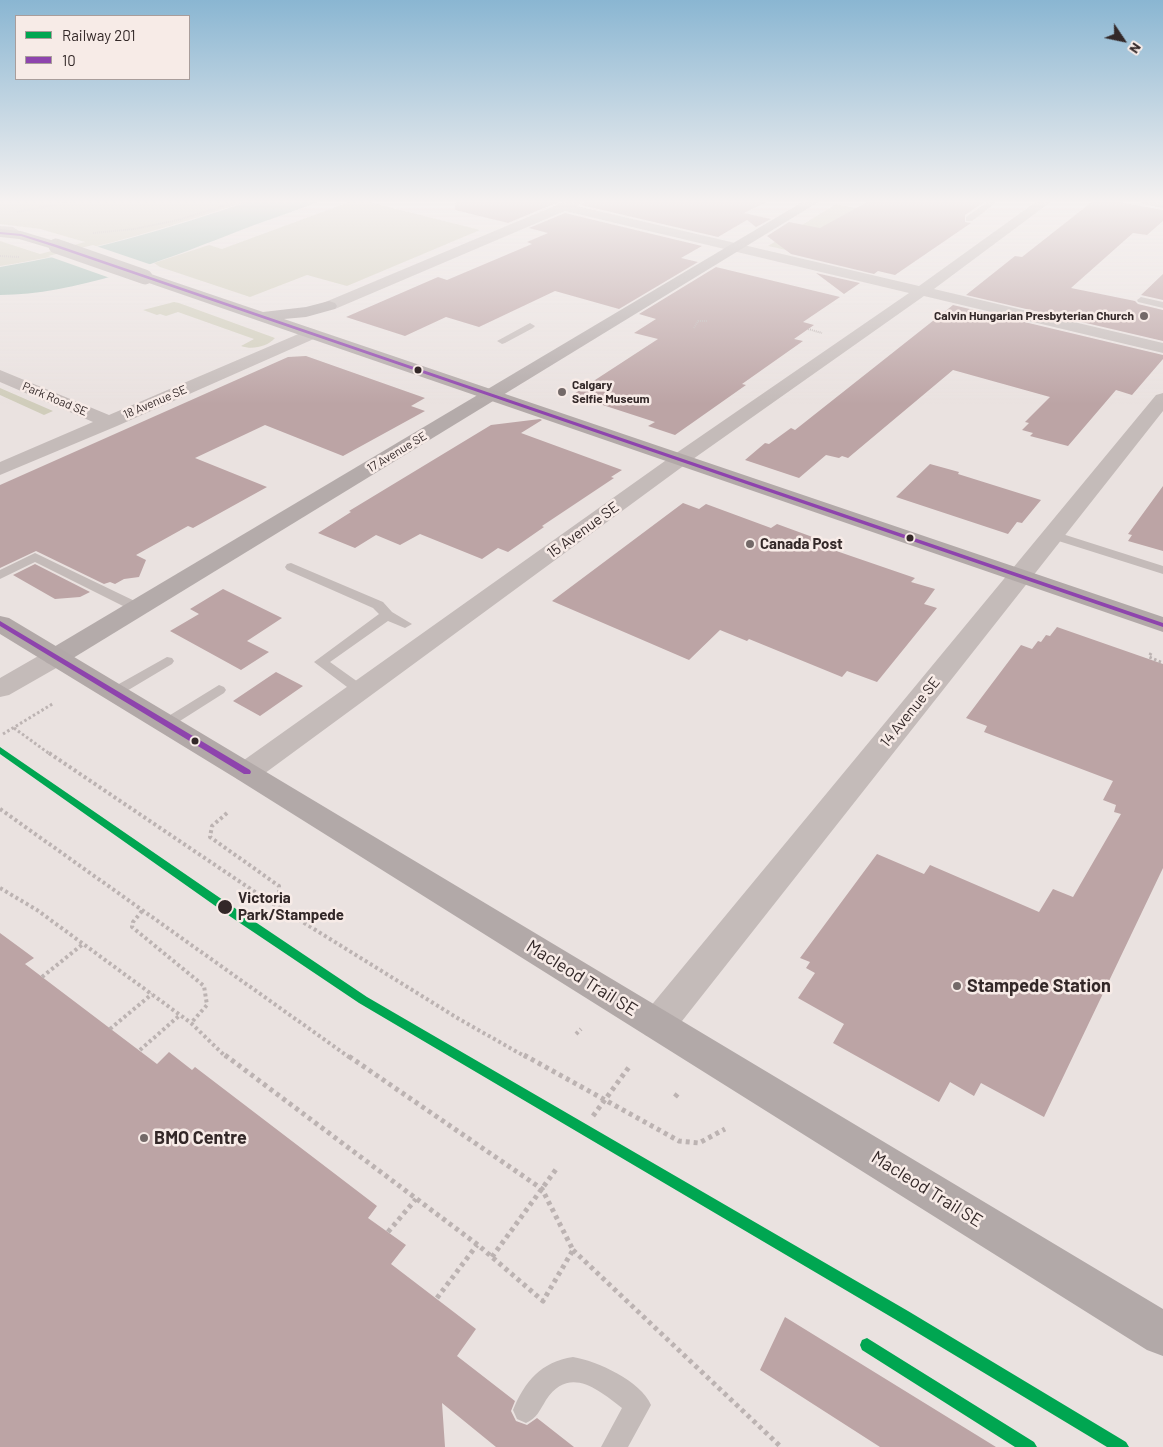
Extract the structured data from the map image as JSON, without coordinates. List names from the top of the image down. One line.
{"streets":{"main road":["17 Avenue SE","Macleod Trail SE"],"street":["Park Road SE","18 Avenue SE","15 Avenue SE","14 Avenue SE"]},"crossings":[["Park Road SE","18 Avenue SE"],["17 Avenue SE","Macleod Trail SE"],["15 Avenue SE","Macleod Trail SE"],["14 Avenue SE","Macleod Trail SE"]],"places":["Calvin Hungarian Presbyterian Church","Calgary Selfie Museum","Canada Post","Victoria Park/Stampede","Stampede Station","BMO Centre"],"lines":["transit line 10","rail line 201"],"legend":["Railway 201","10"],"north":"bottom right"}
